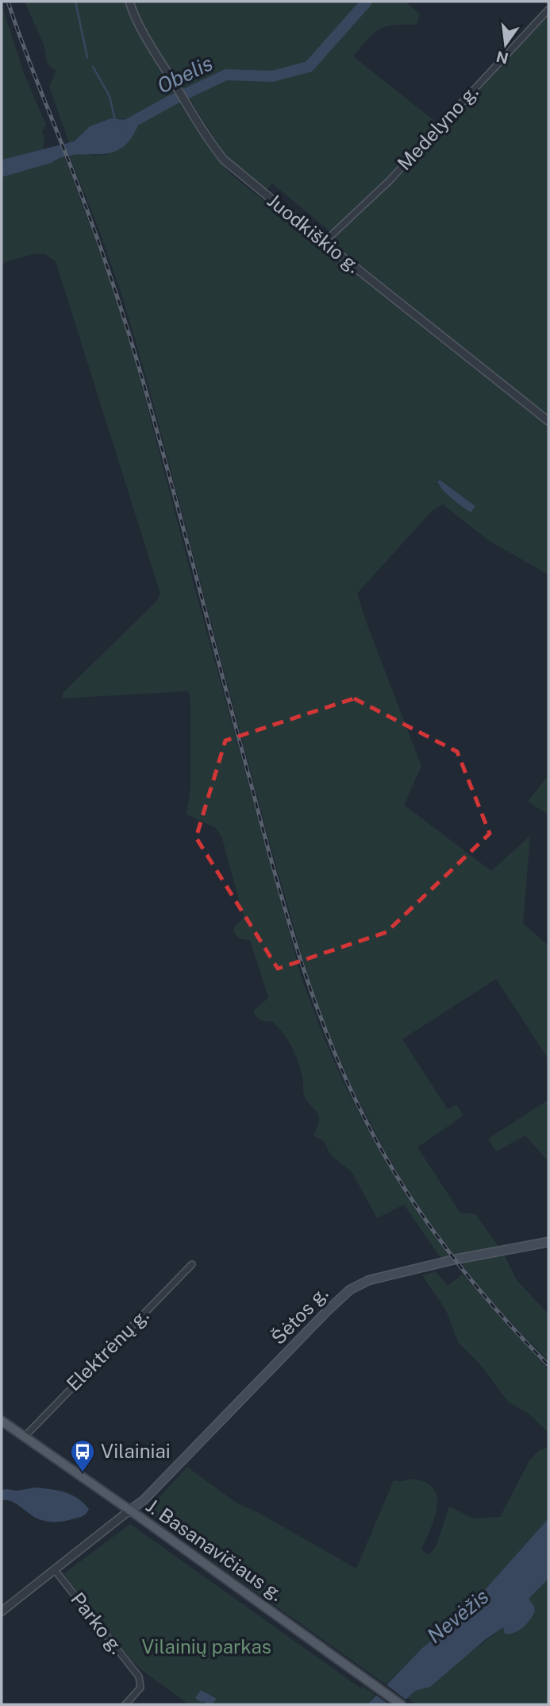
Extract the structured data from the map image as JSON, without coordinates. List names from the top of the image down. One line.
{"streets":{"main road":["Šėtos g.","J. Basanavičiaus g."],"street":["Medelyno g.","Juodkiškio g.","Elektrėnų g.","Parko g."]},"crossings":[["Medelyno g.","Juodkiškio g."],["Šėtos g.","J. Basanavičiaus g."],["Elektrėnų g.","J. Basanavičiaus g."]],"water":["Obelis","Nevėžis"],"parks":["Vilainių parkas"],"places":{"bus stop":["Vilainiai"]},"north":"bottom"}
